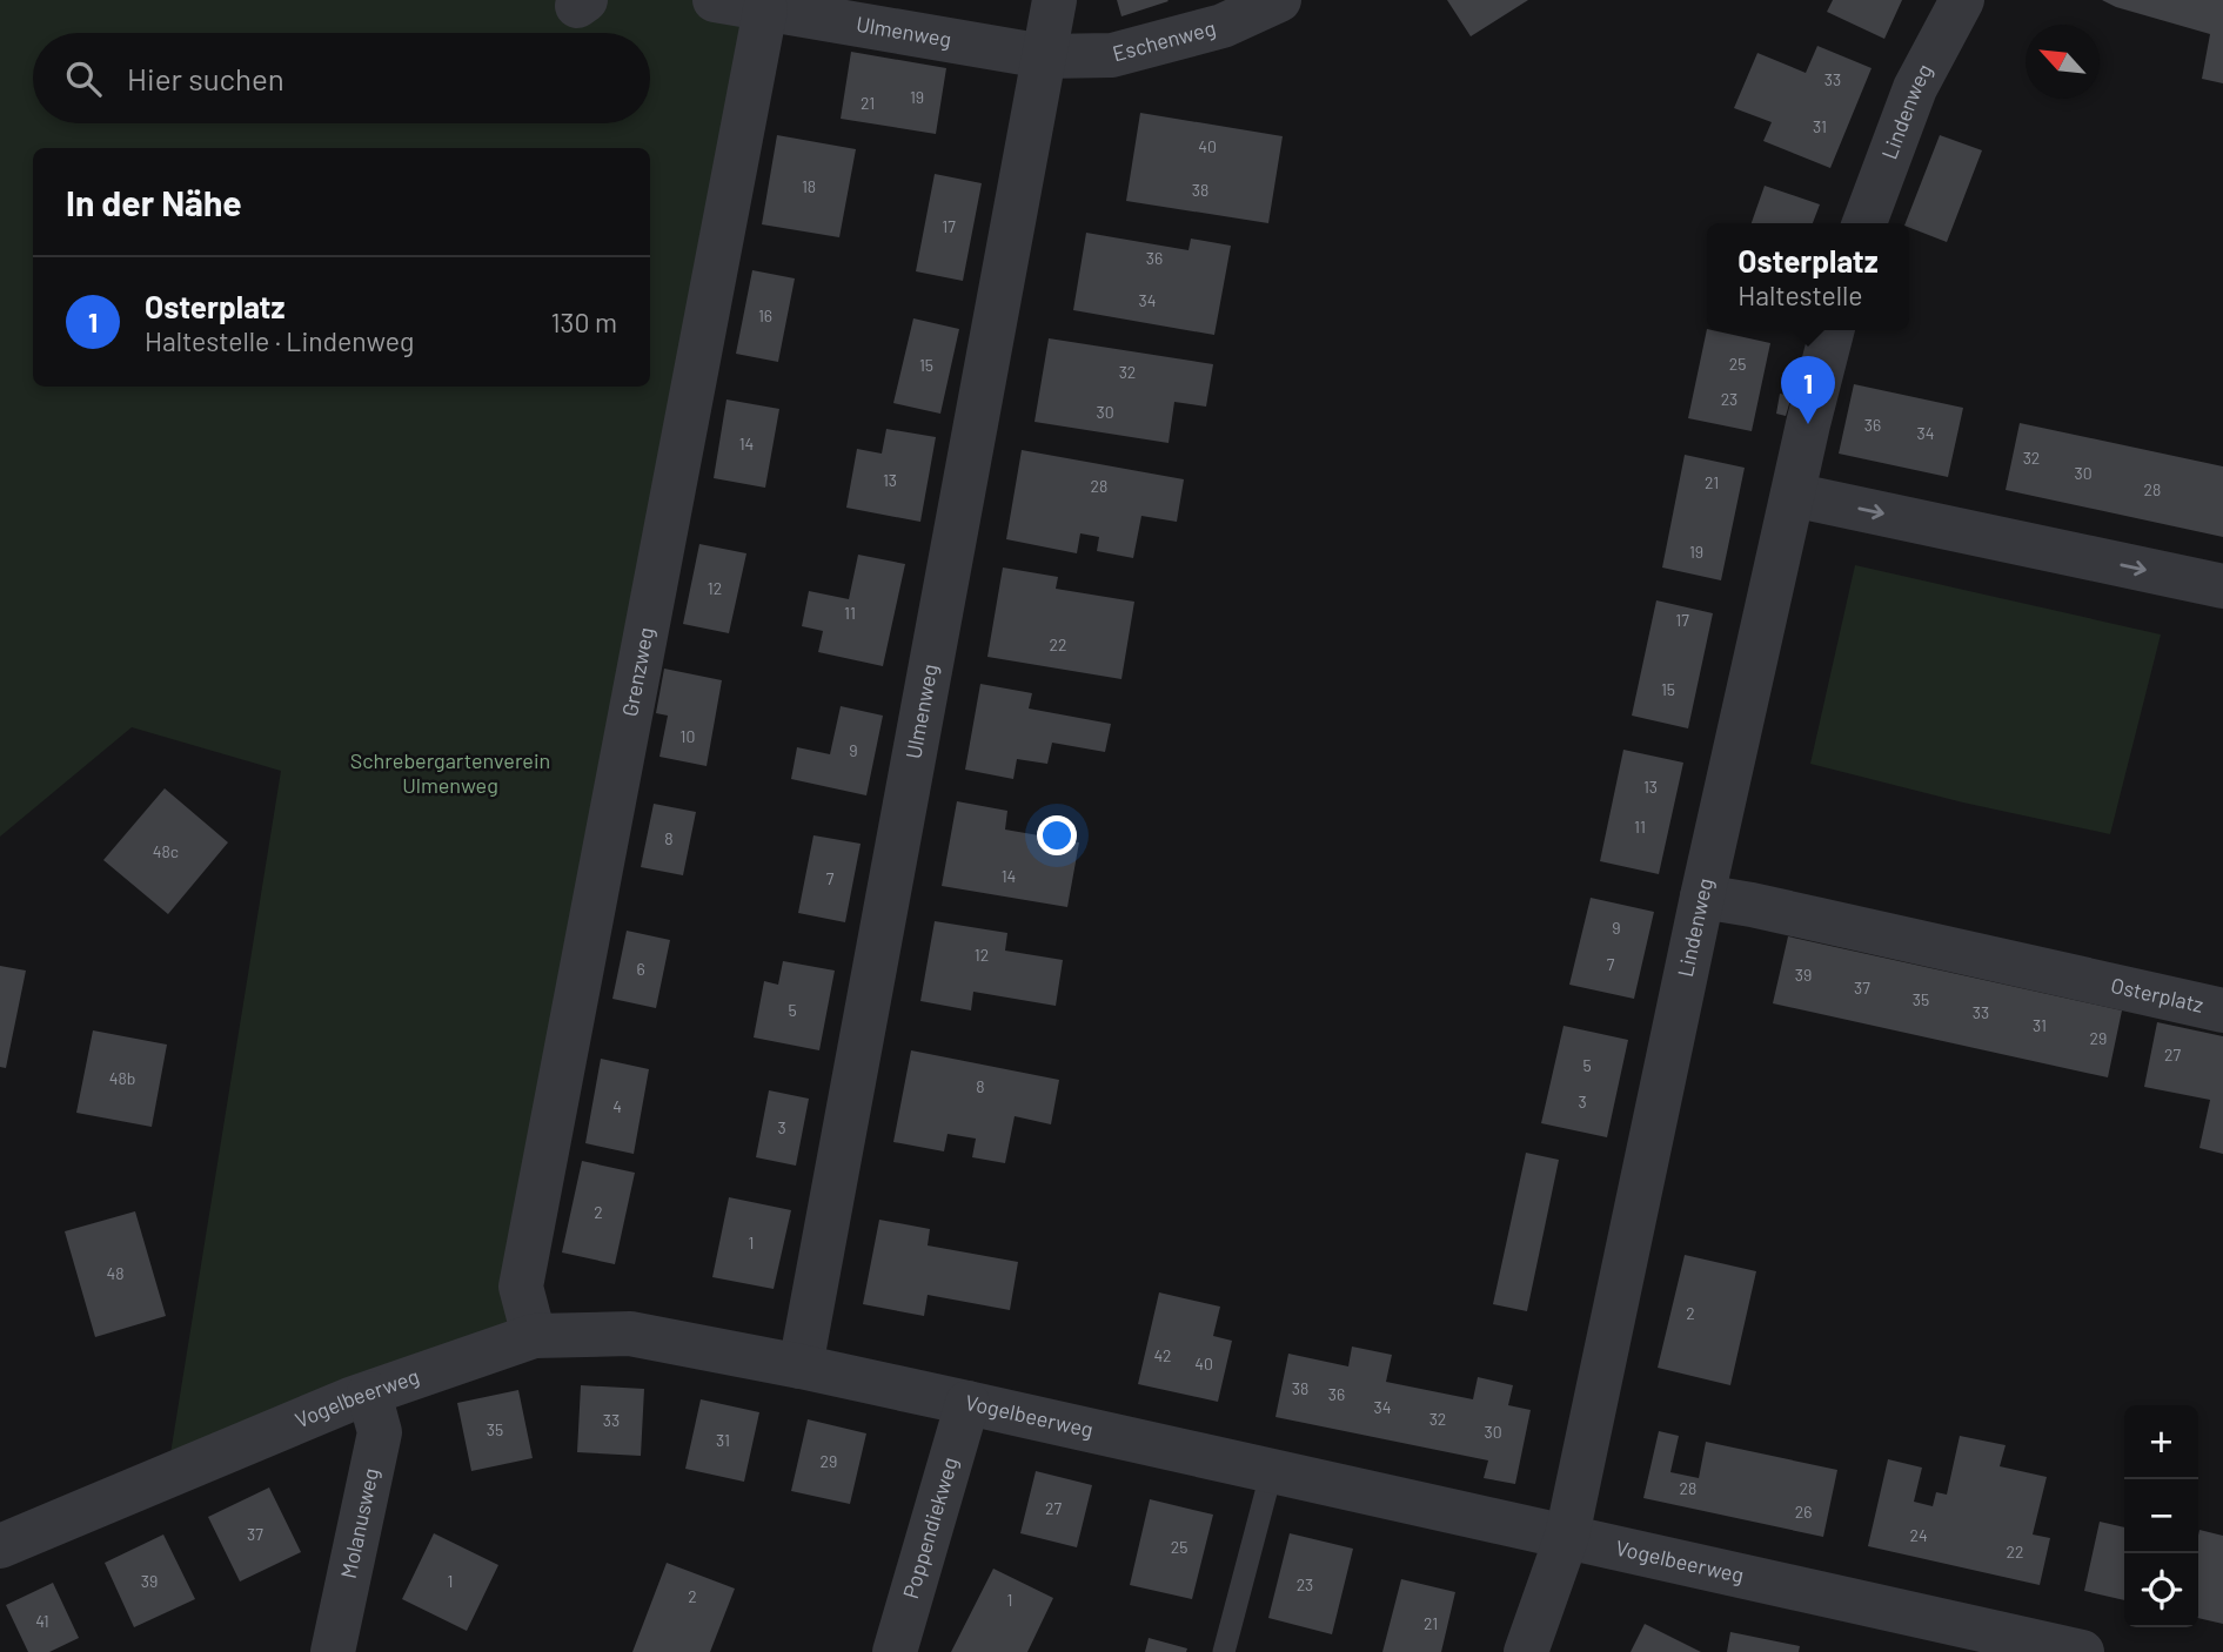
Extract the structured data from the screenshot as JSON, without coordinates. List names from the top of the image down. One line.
{"streets":{"street":["Ulmenweg","Eschenweg","Lindenweg","Grenzweg","Osterplatz","Vogelbeerweg","Molanusweg","Poppendiekweg"]},"crossings":[["Ulmenweg","Eschenweg"],["Ulmenweg","Grenzweg"],["Ulmenweg","Vogelbeerweg"],["Lindenweg","Osterplatz"],["Lindenweg","Vogelbeerweg"],["Grenzweg","Vogelbeerweg"],["Vogelbeerweg","Molanusweg"],["Vogelbeerweg","Poppendiekweg"]],"parks":["Schrebergartenverein Ulmenweg"],"house_numbers":["33","19","21","31","40","18","38","17","36","34","16","25","15","32","23","30","36","34","14","32","30","13","21","28","28","19","12","11","17","22","15","10","9","13","11","8","48c","14","7","9","12","7","6","39","37","35","5","33","31","29","27","5","48b","8","3","4","3","2","1","48","2","42","40","38","36","34","32","33","35","30","31","29","28","27","26","37","24","25","22","39","1","23","2","1","41","21"],"north":"top left","page":{"search":"Hier suchen","heading":"In der Nähe","popup":["Osterplatz","Haltestelle"],"list":[{"mark":"1","name":"Osterplatz","note":"Haltestelle · Lindenweg","value":"130 m"}],"pins":"1","map_buttons":["+","−"]}}
